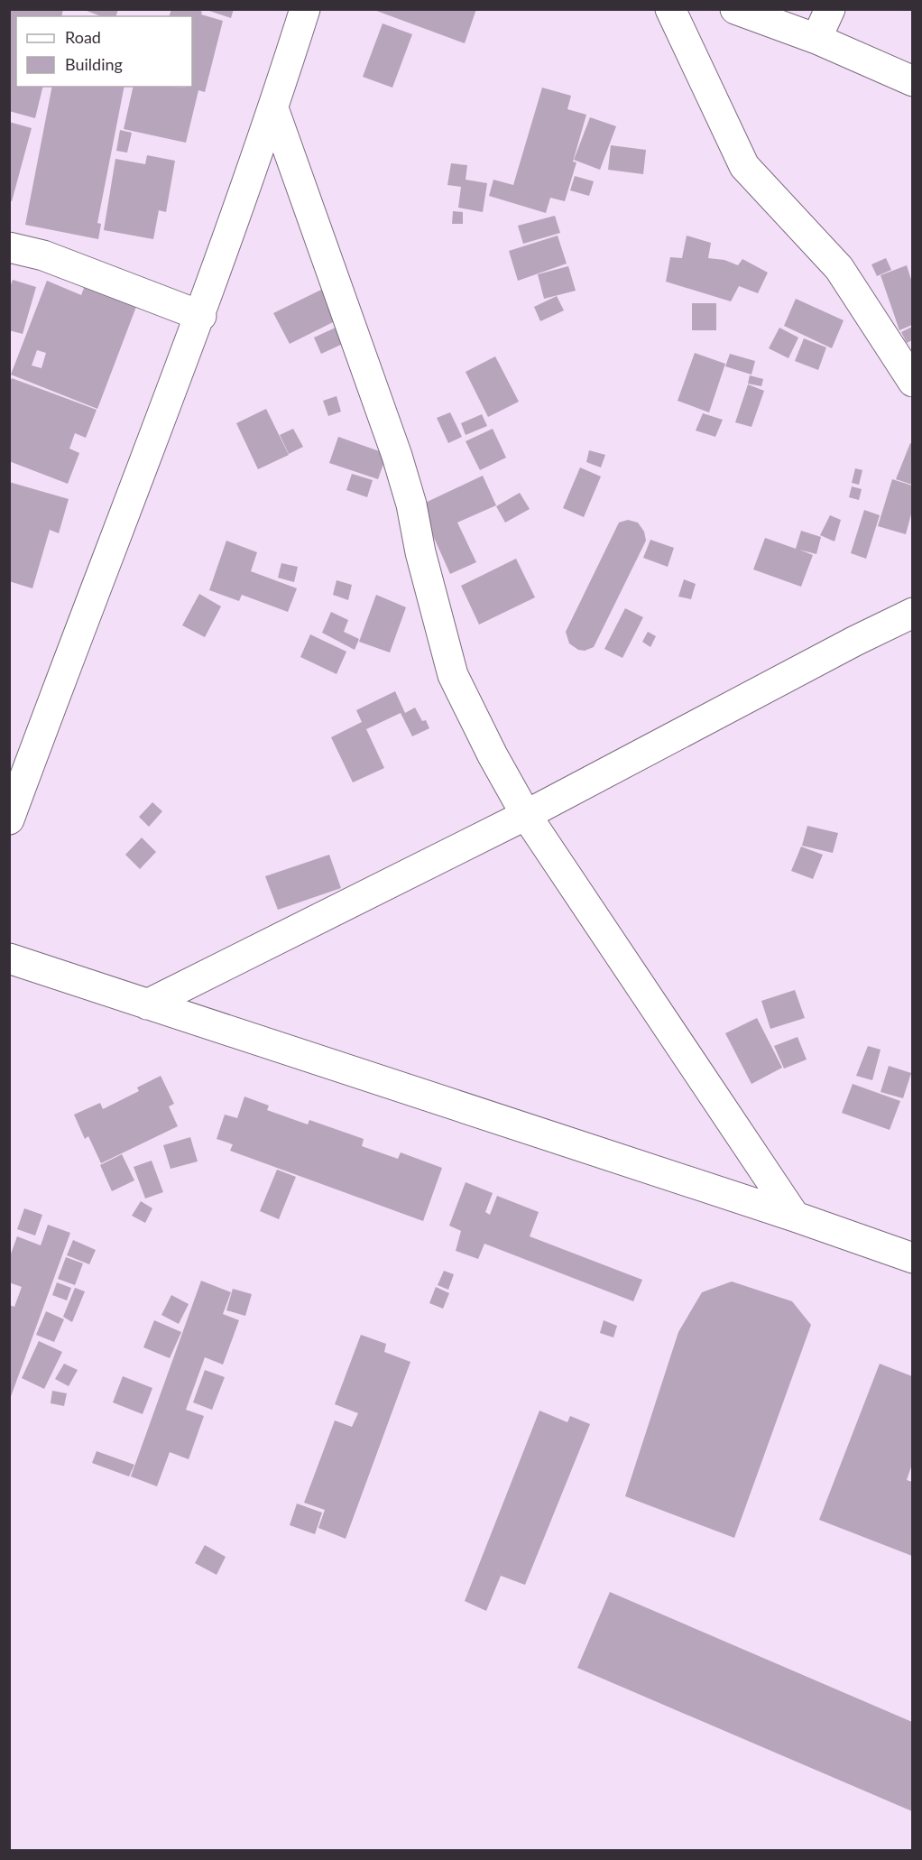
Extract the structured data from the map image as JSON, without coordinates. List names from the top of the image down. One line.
{"legend":["Road","Building"]}
